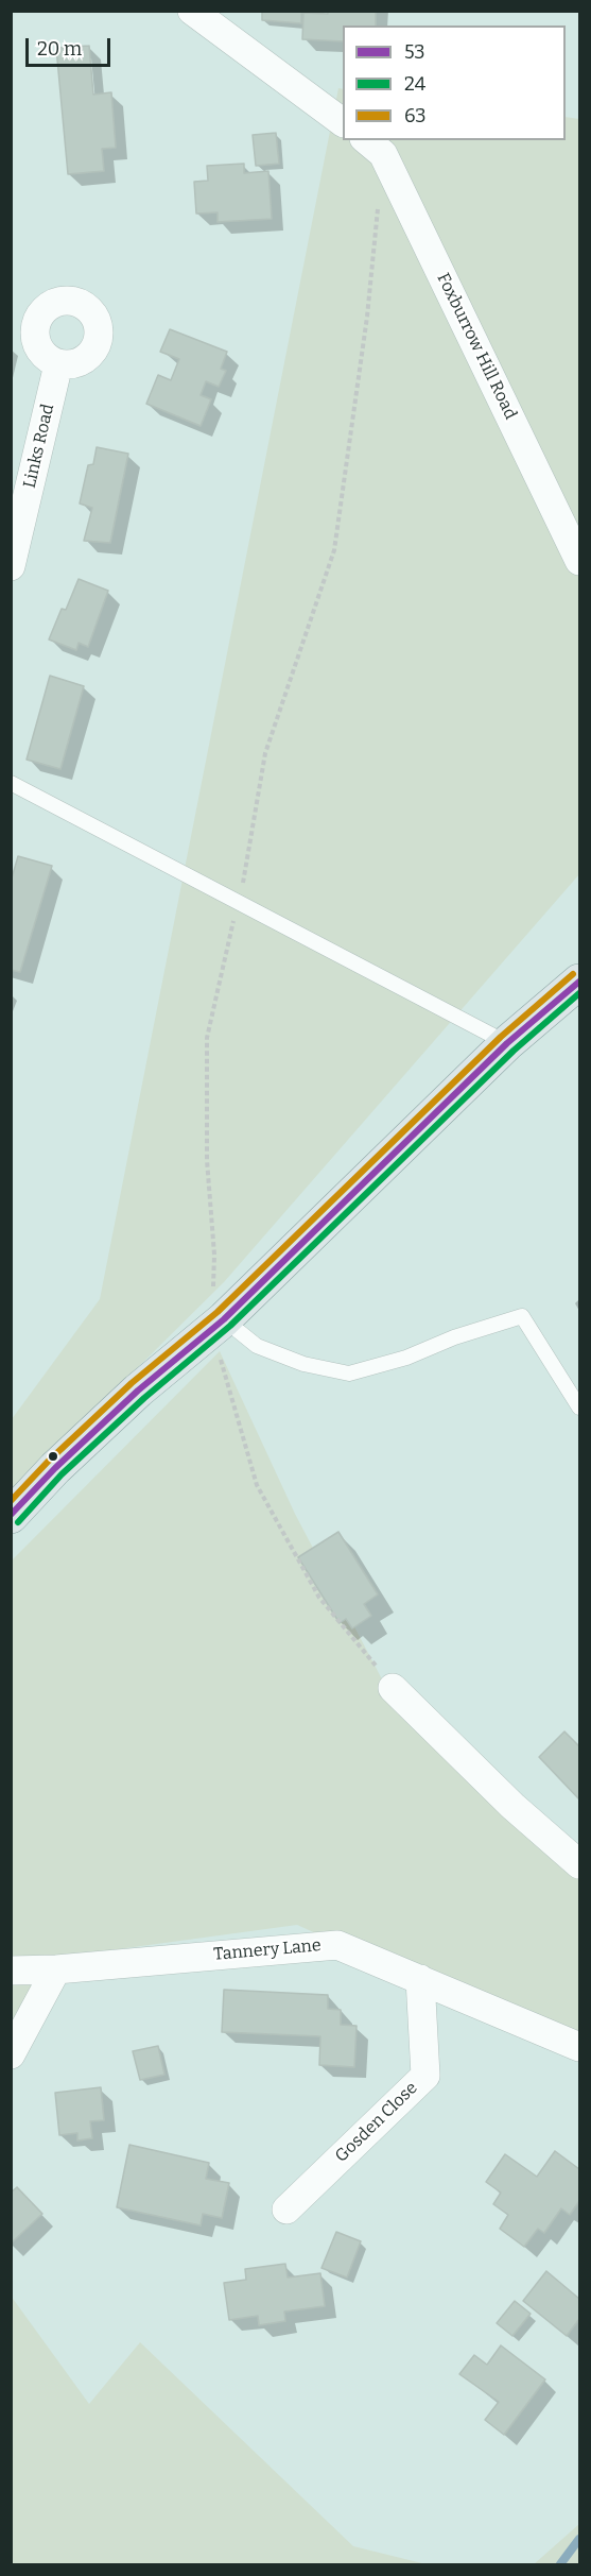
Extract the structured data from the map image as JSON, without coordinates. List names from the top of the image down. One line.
{"streets":{"street":["Foxburrow Hill Road","Links Road","Tannery Lane","Gosden Close"]},"crossings":[["Tannery Lane","Gosden Close"]],"lines":["transit line 63","transit line 53","transit line 24"],"legend":["53","24","63"],"scale_bar":"20 m"}
